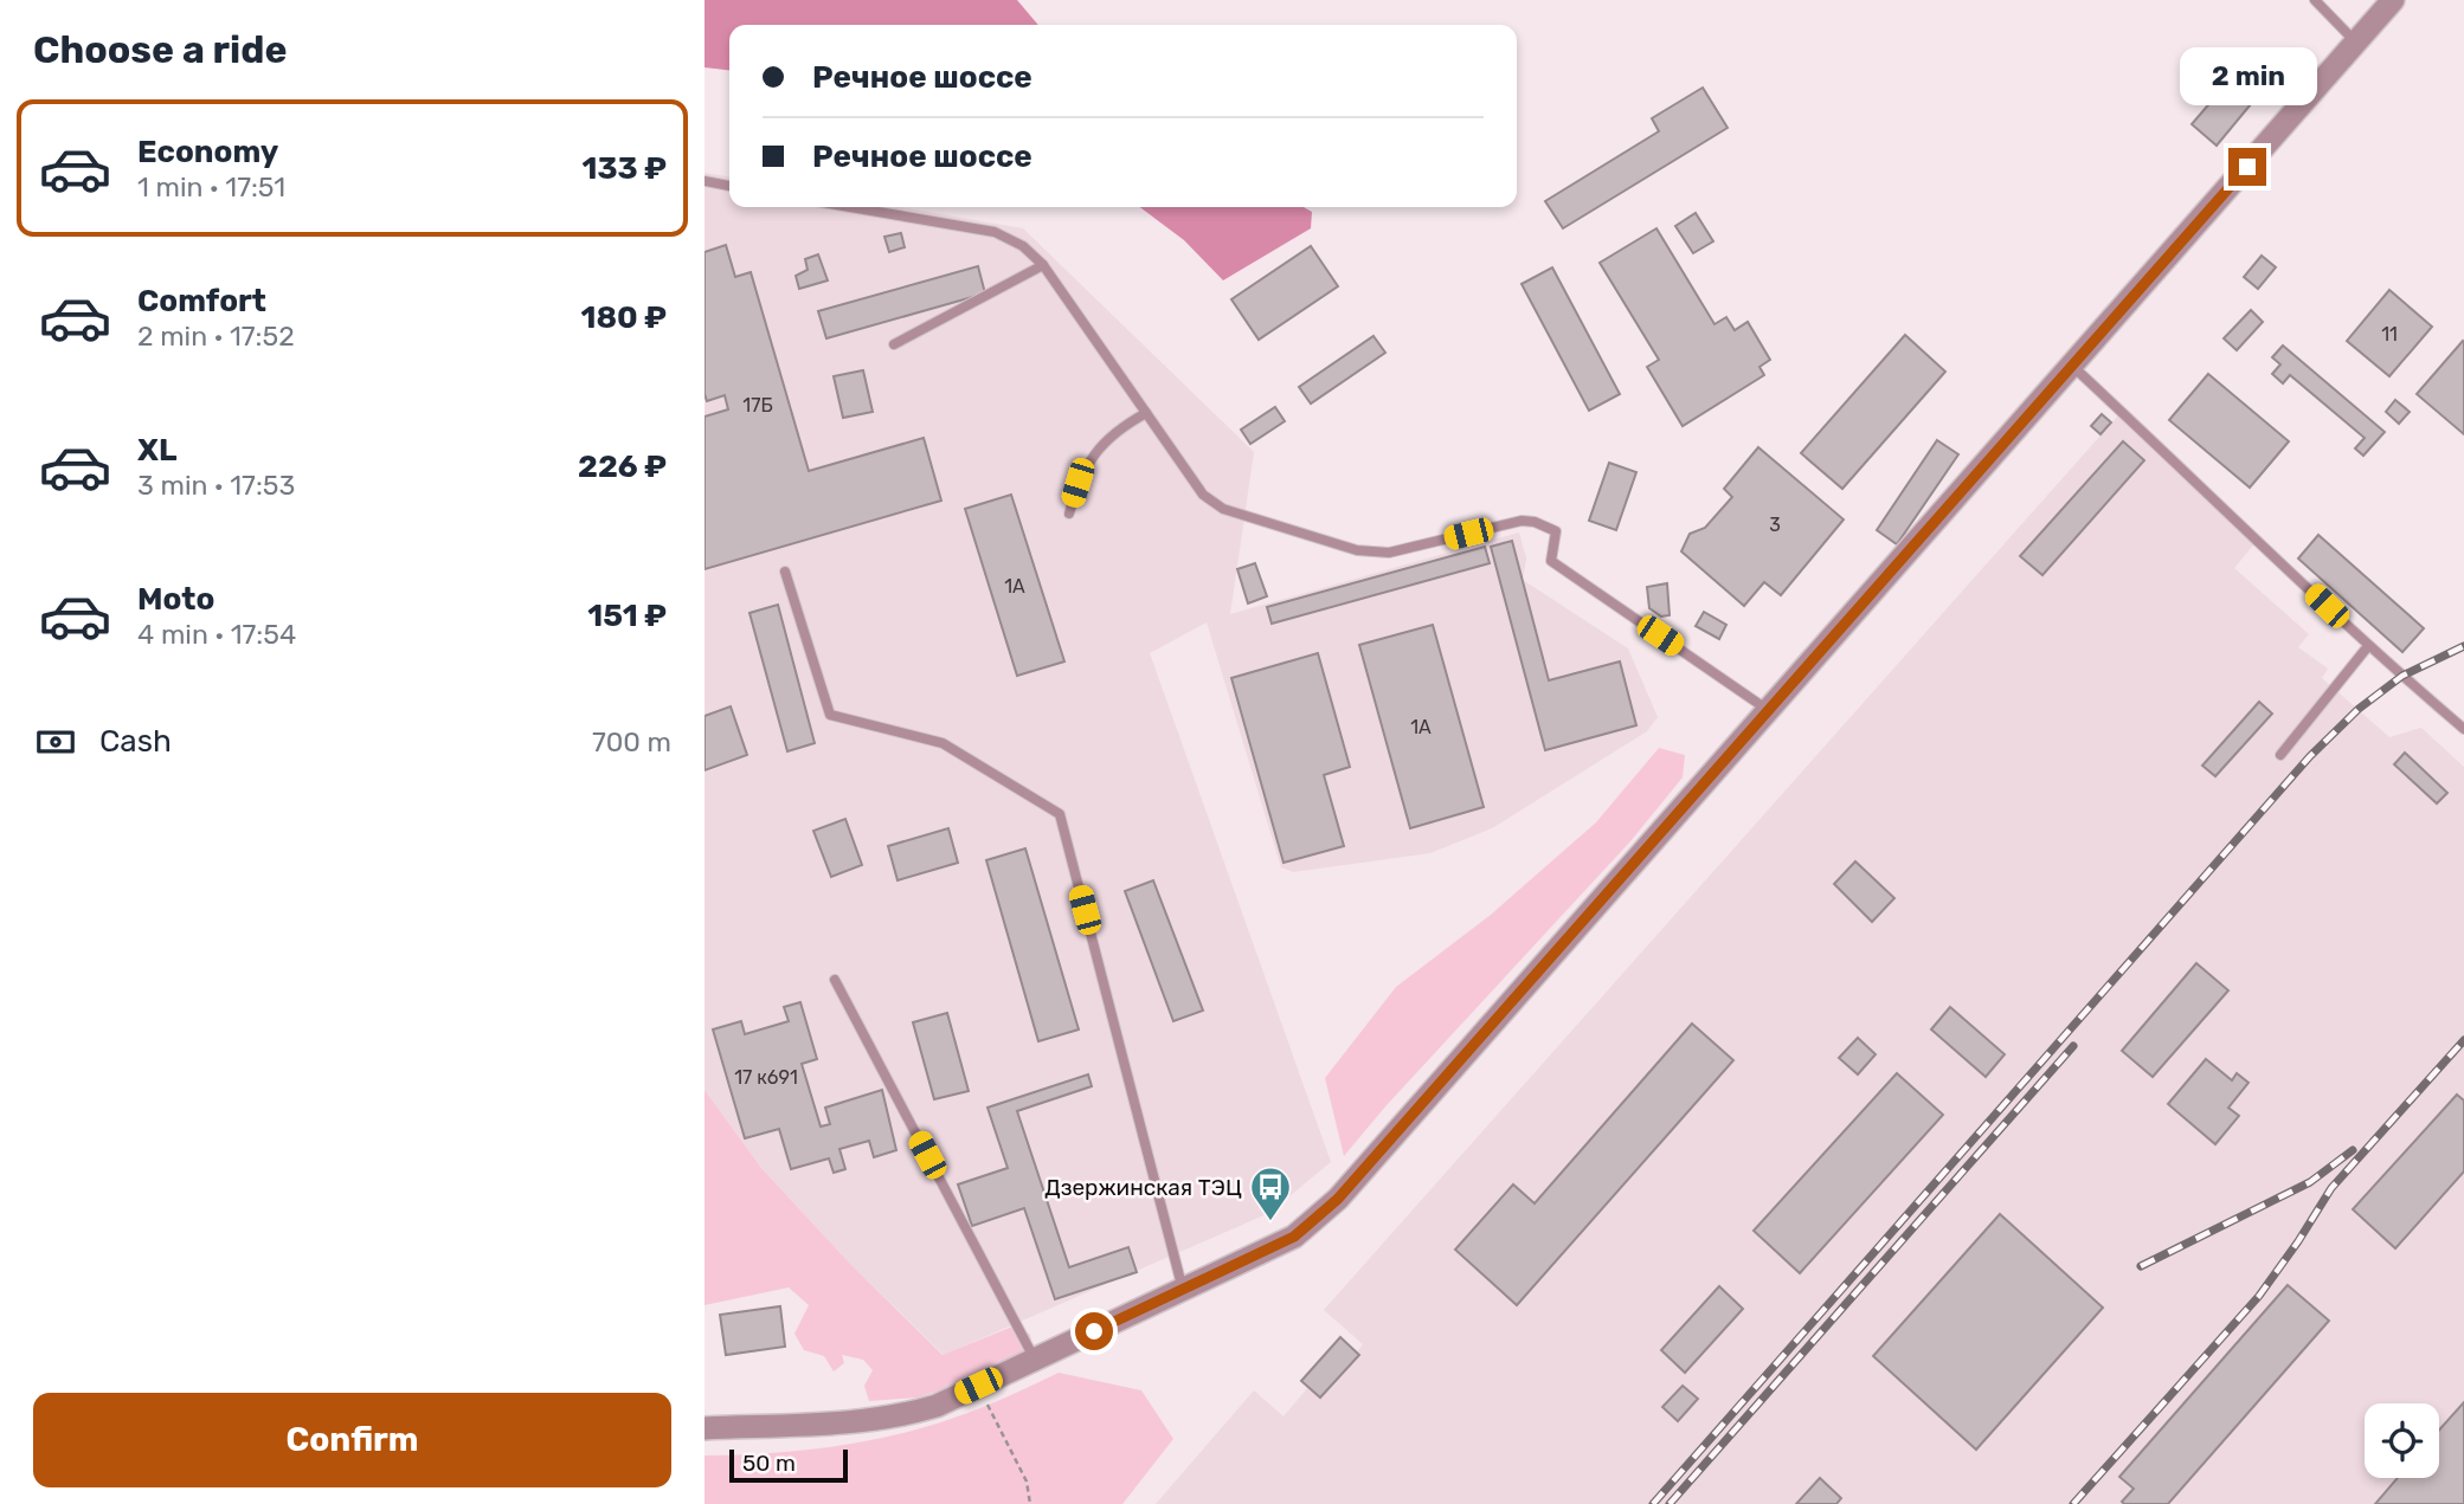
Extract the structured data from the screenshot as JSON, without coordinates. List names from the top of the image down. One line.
{"places":{"bus stop":["Дзержинская ТЭЦ"]},"house_numbers":["11","17Б","3","1А","1А","17 к691"],"scale_bar":"50 m","page":{"heading":"Choose a ride","banner":["Речное шоссе","Речное шоссе"],"bubble":"2 min","list":[{"name":"Economy","note":"1 min · 17:51","value":"133 ₽"},{"name":"Comfort","note":"2 min · 17:52","value":"180 ₽"},{"name":"XL","note":"3 min · 17:53","value":"226 ₽"},{"name":"Moto","note":"4 min · 17:54","value":"151 ₽"}],"pay":["Cash","700 m"],"buttons":"Confirm","scale":"50 m"}}
